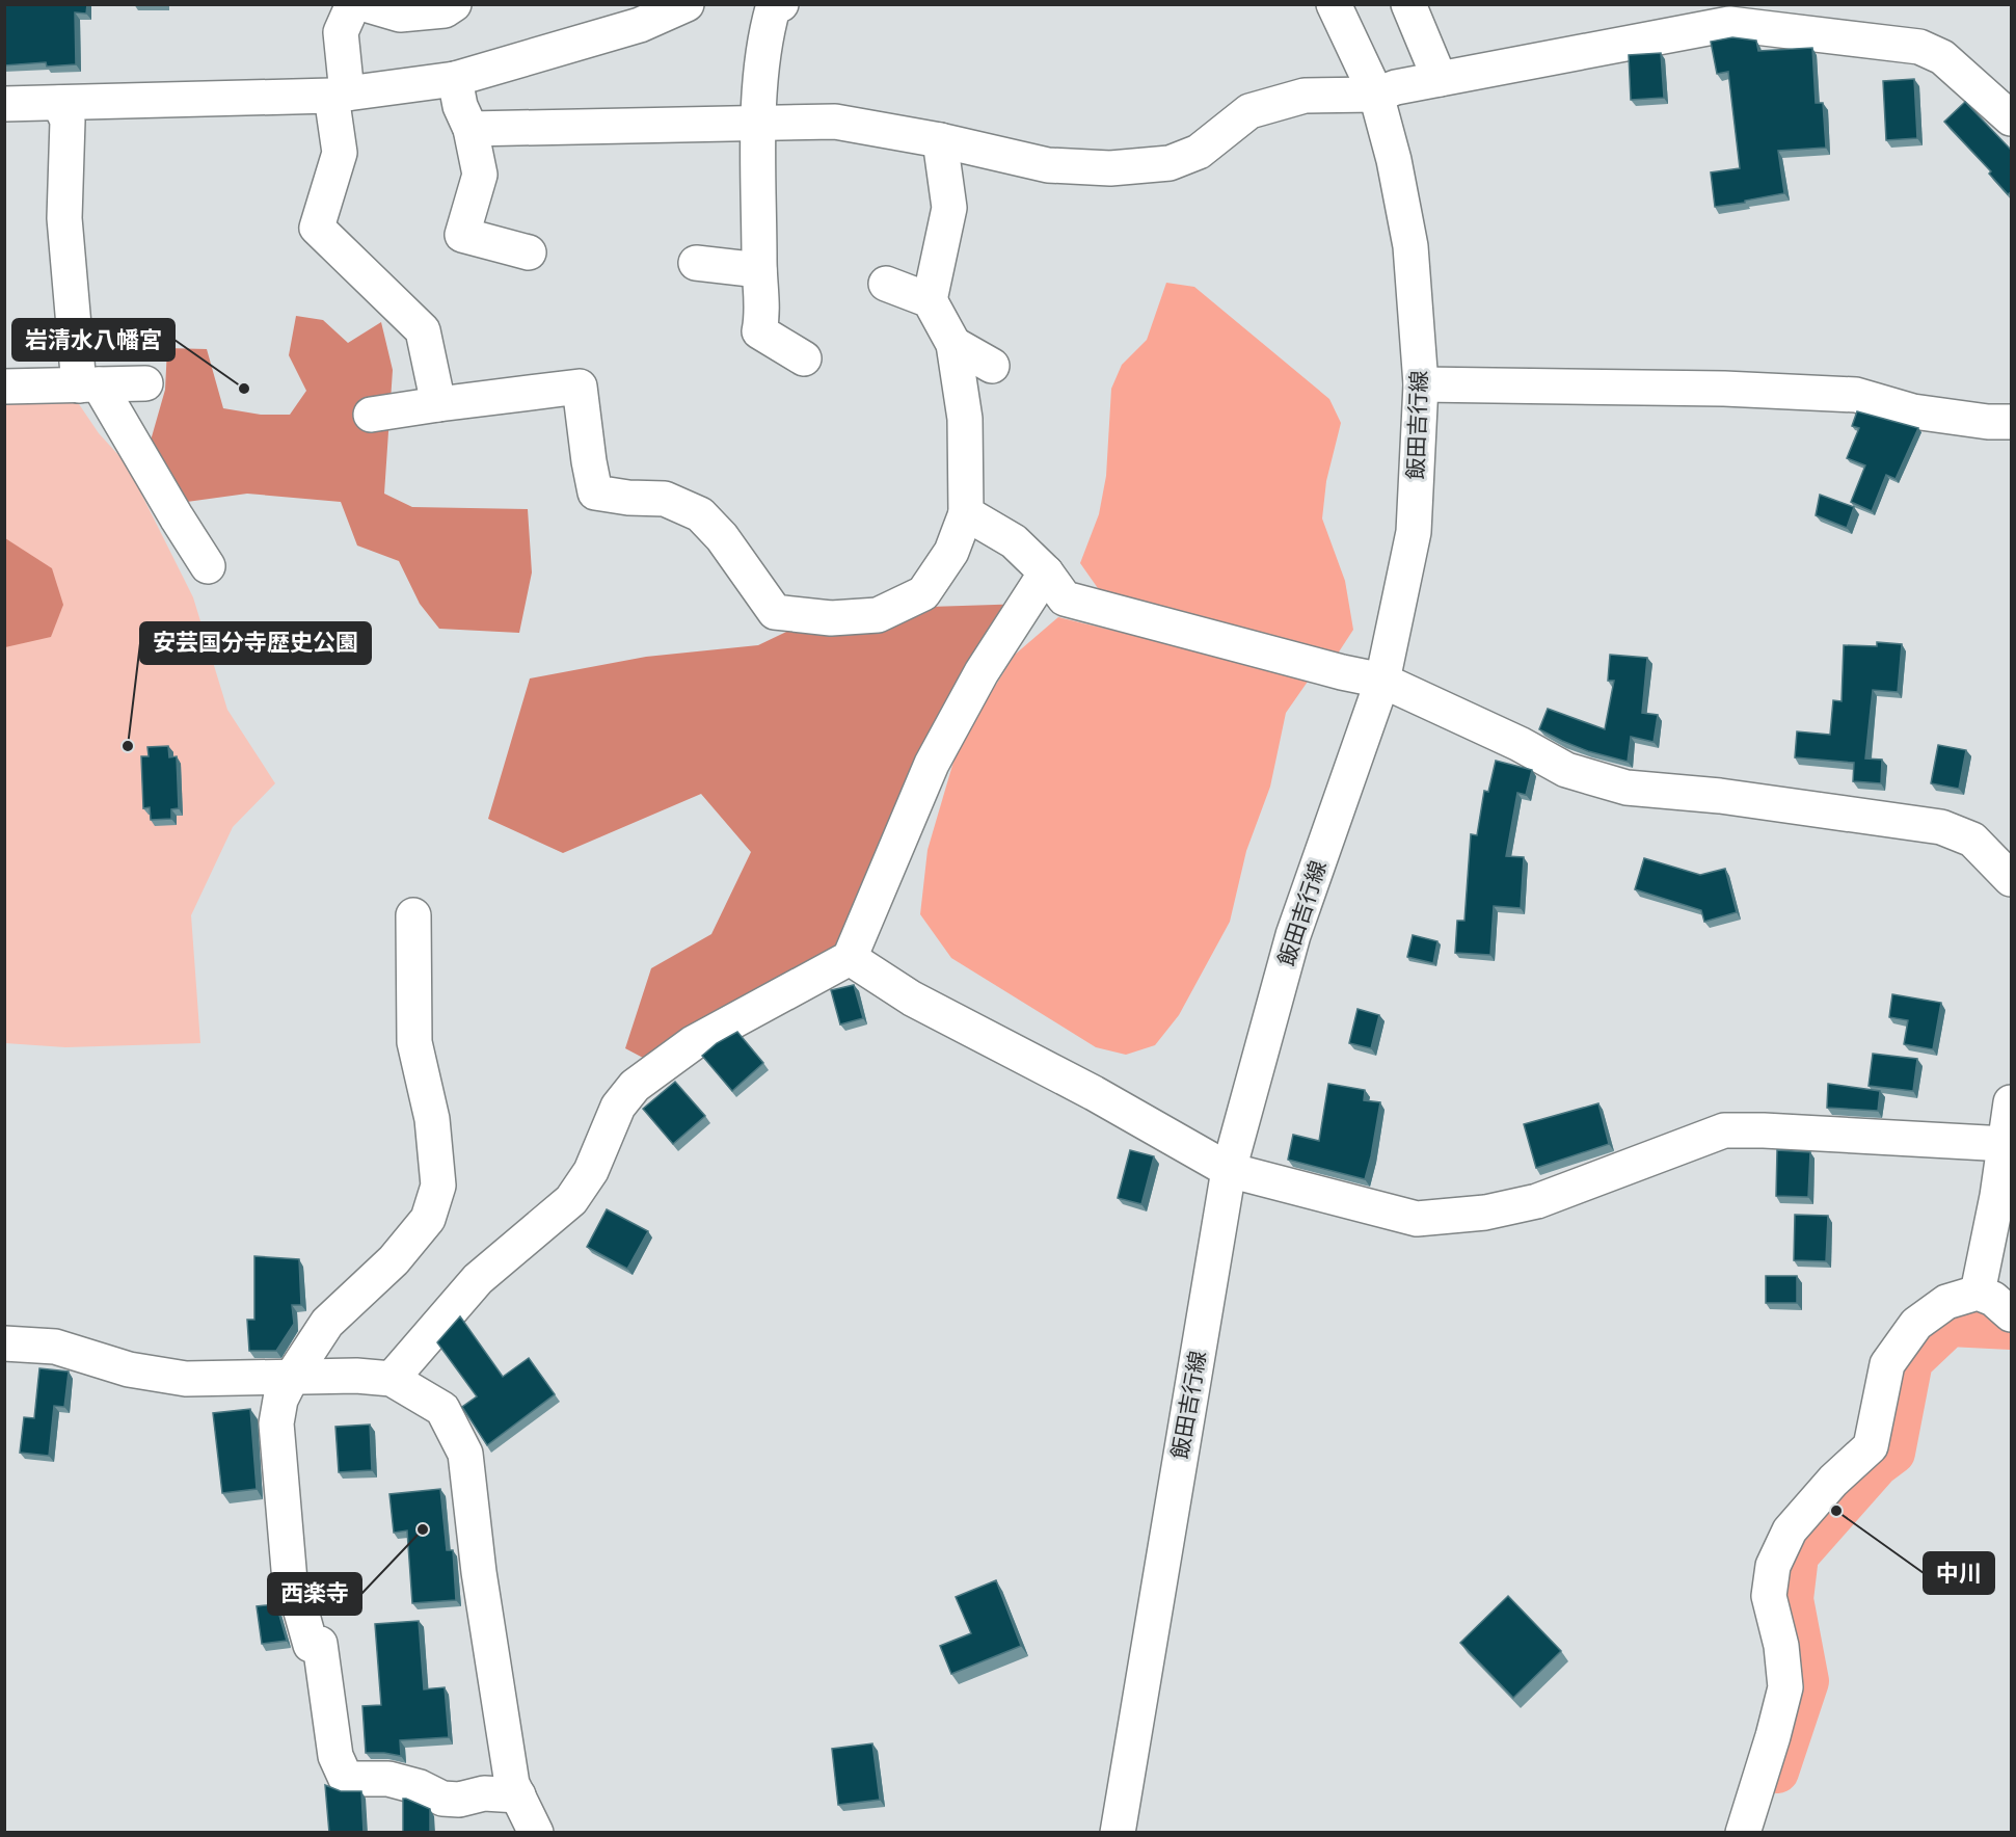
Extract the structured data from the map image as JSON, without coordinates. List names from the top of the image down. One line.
{"streets":{"street":["飯田吉行線"]},"places":["岩清水八幡宮","安芸国分寺歴史公園","中川","西楽寺"]}
